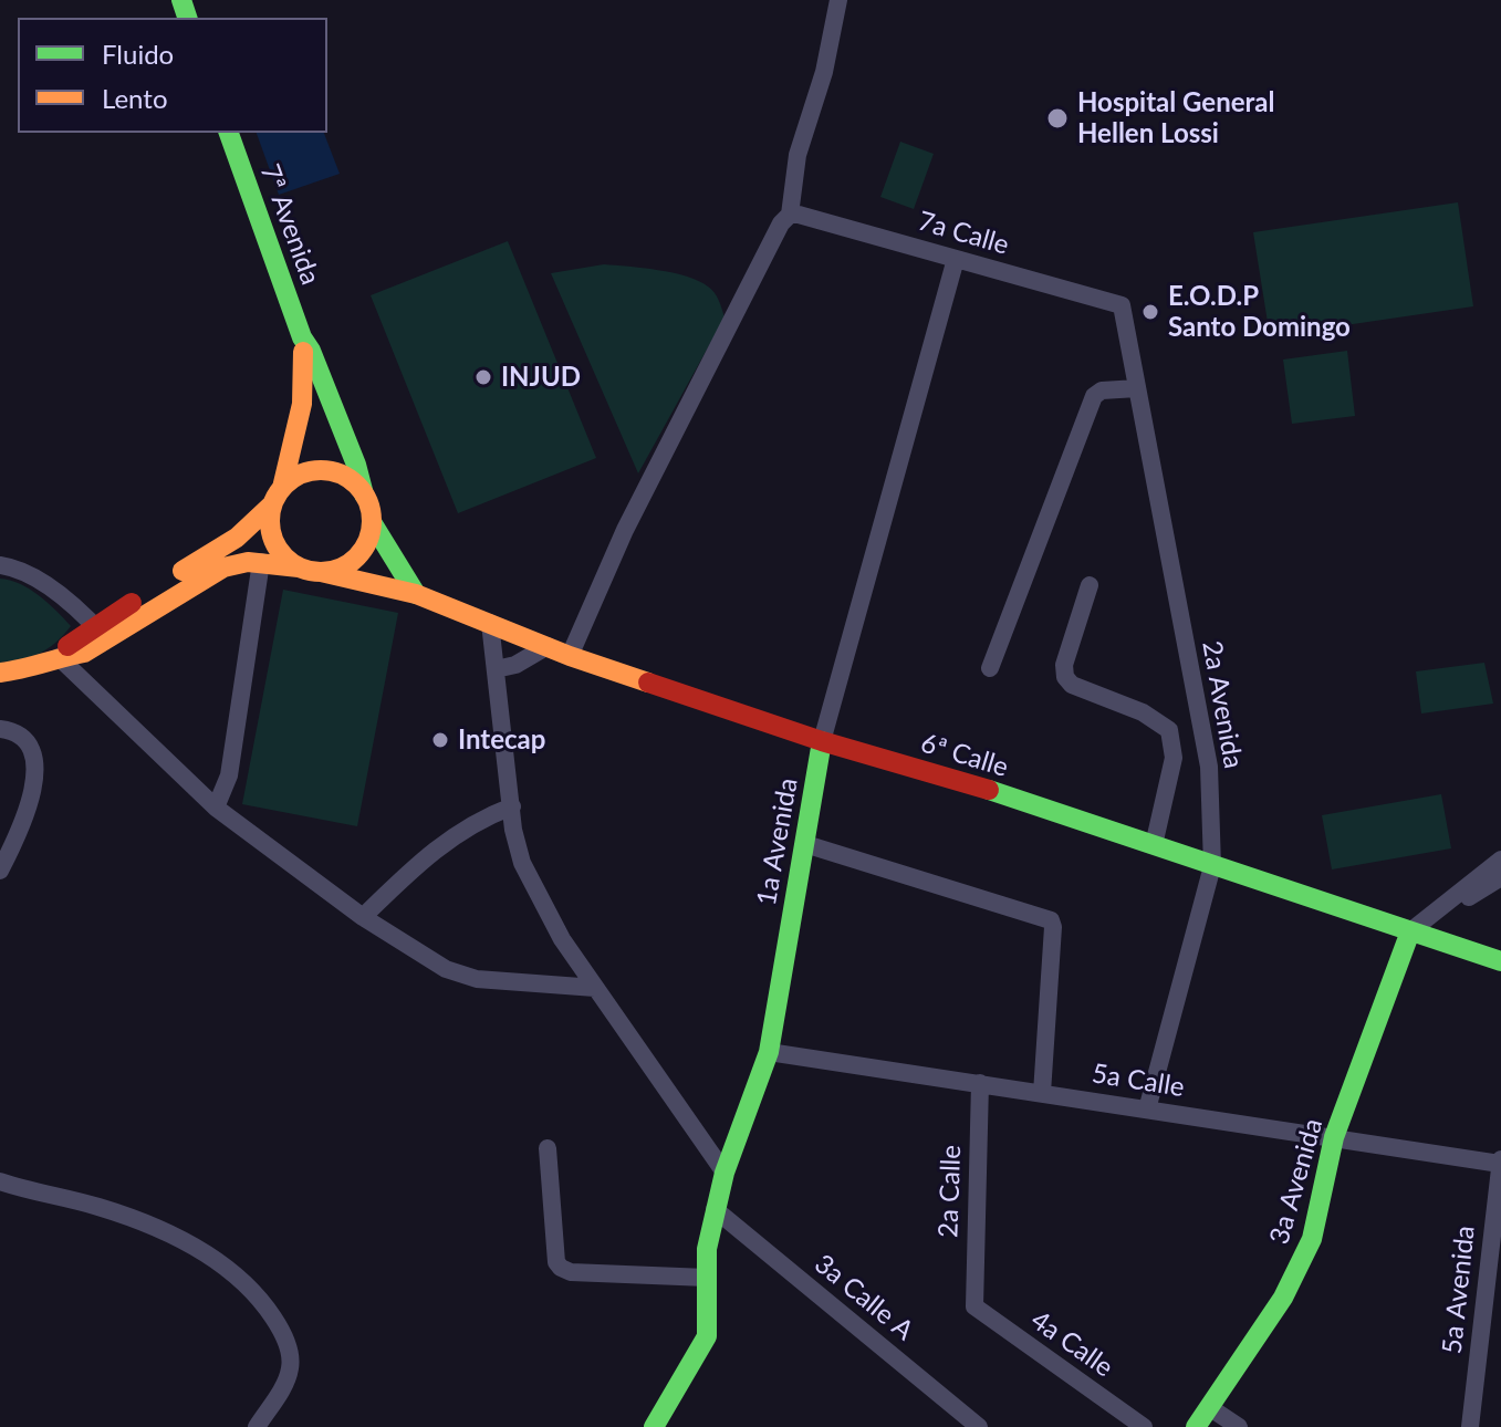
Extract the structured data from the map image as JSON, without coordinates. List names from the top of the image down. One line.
{"streets":{"main road":["7ª Avenida","6ª Calle","1a Avenida","3a Avenida"],"street":["7a Calle","2a Avenida","5a Calle","2a Calle","5a Avenida","3a Calle A","4a Calle"]},"crossings":[["7ª Avenida","6ª Calle"],["7a Calle","2a Avenida"],["7a Calle","1a Avenida"],["2a Avenida","6ª Calle"],["2a Avenida","5a Calle"],["6ª Calle","1a Avenida"],["6ª Calle","3a Avenida"],["1a Avenida","5a Calle"],["1a Avenida","3a Calle A"],["5a Calle","3a Avenida"],["5a Calle","2a Calle"],["5a Calle","5a Avenida"],["2a Calle","4a Calle"]],"places":["Hospital General Hellen Lossi","E.O.D.P Santo Domingo","INJUD","Intecap"],"legend":["Fluido","Lento"]}
